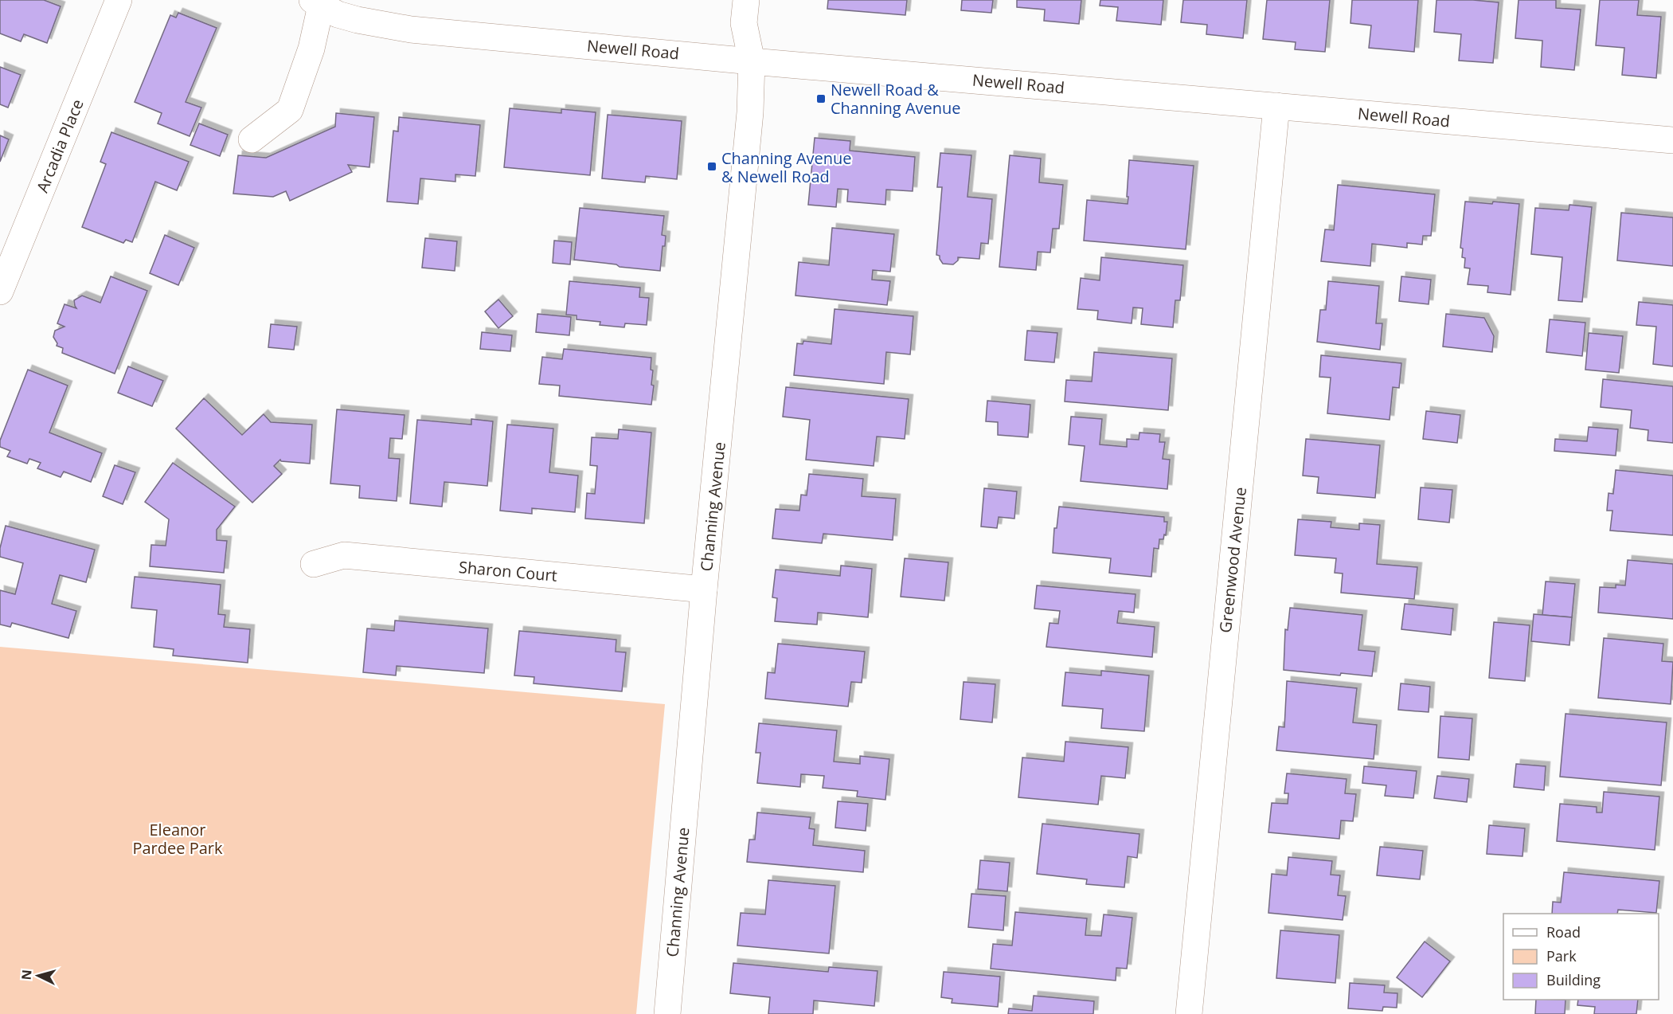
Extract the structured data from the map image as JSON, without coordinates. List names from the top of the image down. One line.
{"streets":{"street":["Newell Road","Arcadia Place","Channing Avenue","Greenwood Avenue","Sharon Court"]},"crossings":[["Newell Road","Channing Avenue"],["Newell Road","Greenwood Avenue"],["Channing Avenue","Sharon Court"]],"parks":["Eleanor Pardee Park"],"places":{"transit":["Newell Road & Channing Avenue","Channing Avenue & Newell Road"]},"legend":["Road","Park","Building"],"north":"left"}
